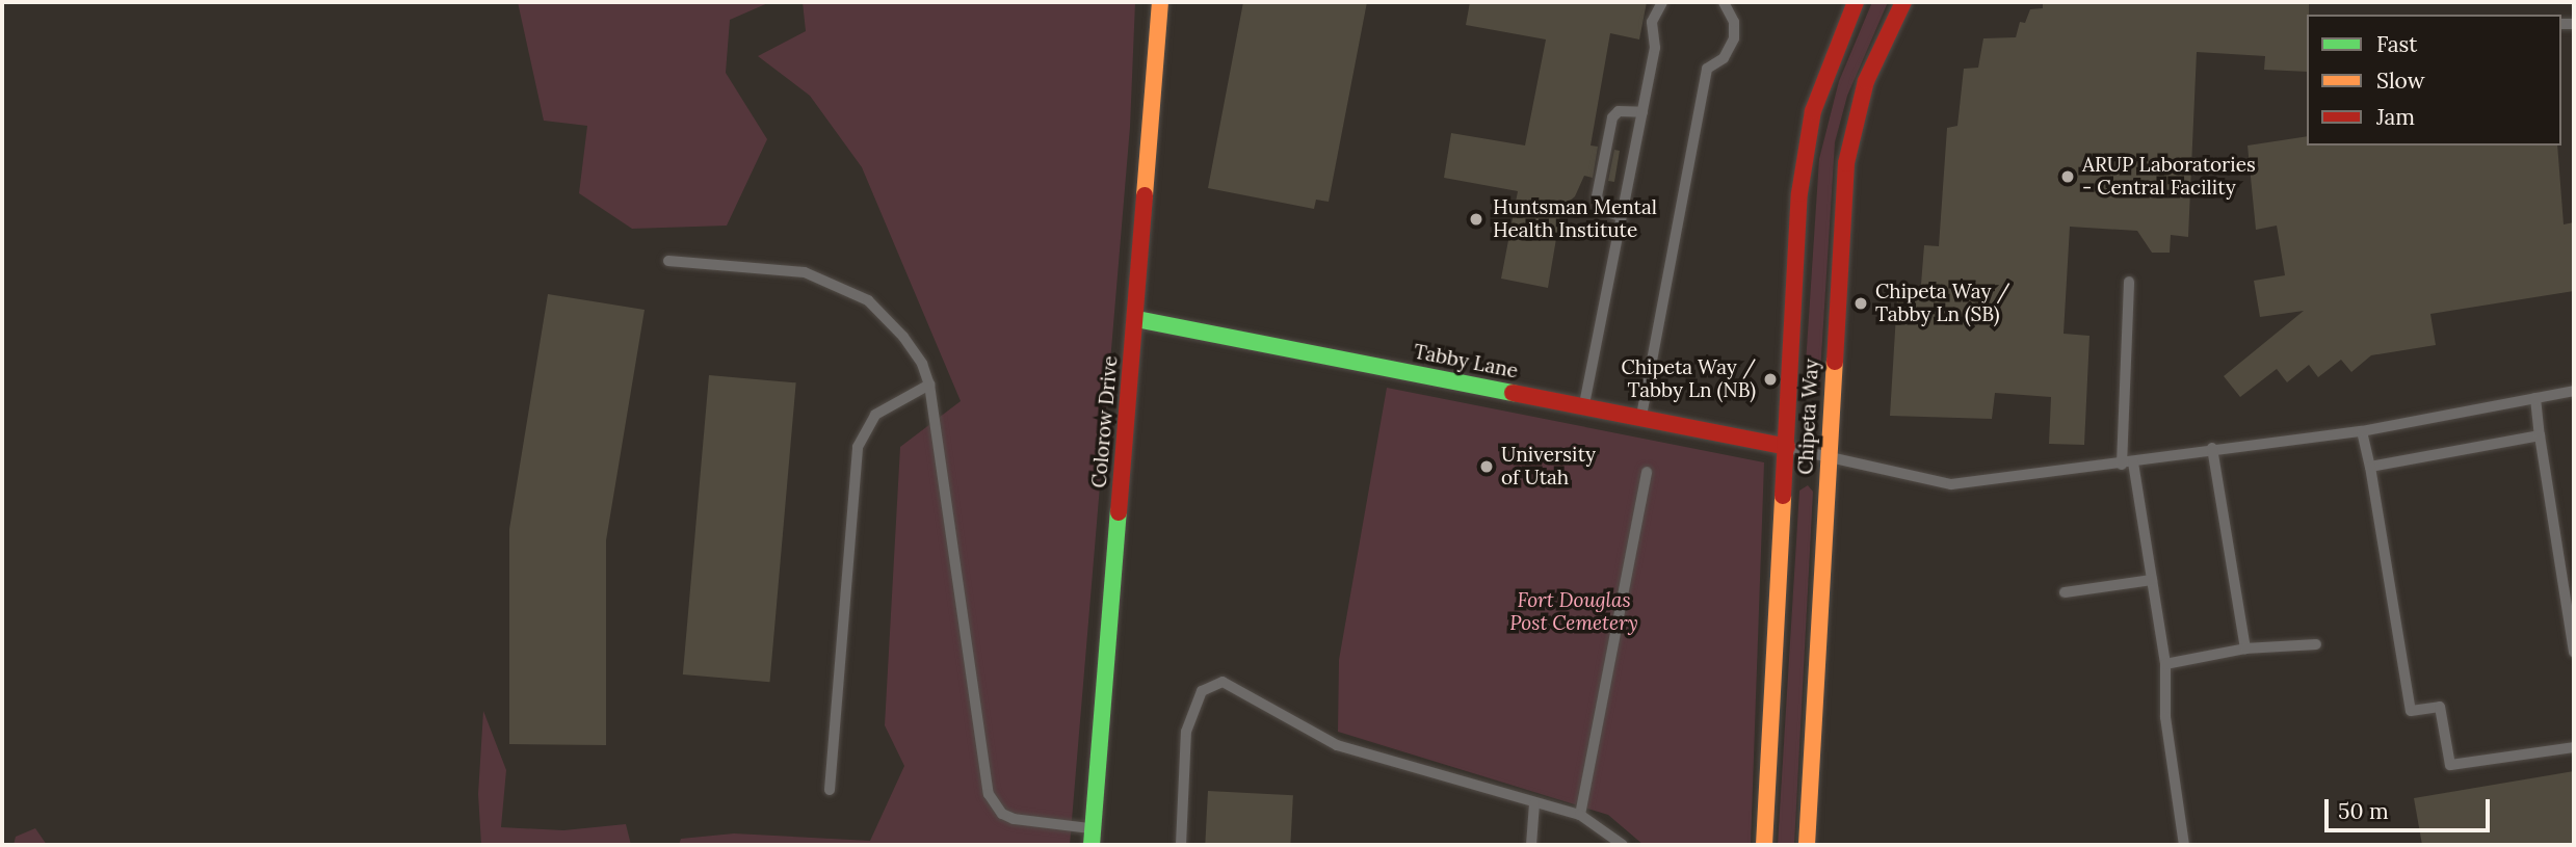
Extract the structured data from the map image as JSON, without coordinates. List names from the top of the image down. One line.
{"streets":{"street":["Tabby Lane","Chipeta Way","Colorow Drive"]},"crossings":[["Tabby Lane","Chipeta Way"],["Tabby Lane","Colorow Drive"]],"parks":["Fort Douglas Post Cemetery"],"places":["ARUP Laboratories - Central Facility","Huntsman Mental Health Institute","Chipeta Way / Tabby Ln (SB)","Chipeta Way / Tabby Ln (NB)","University of Utah"],"legend":["Fast","Slow","Jam"],"scale_bar":"50 m"}
